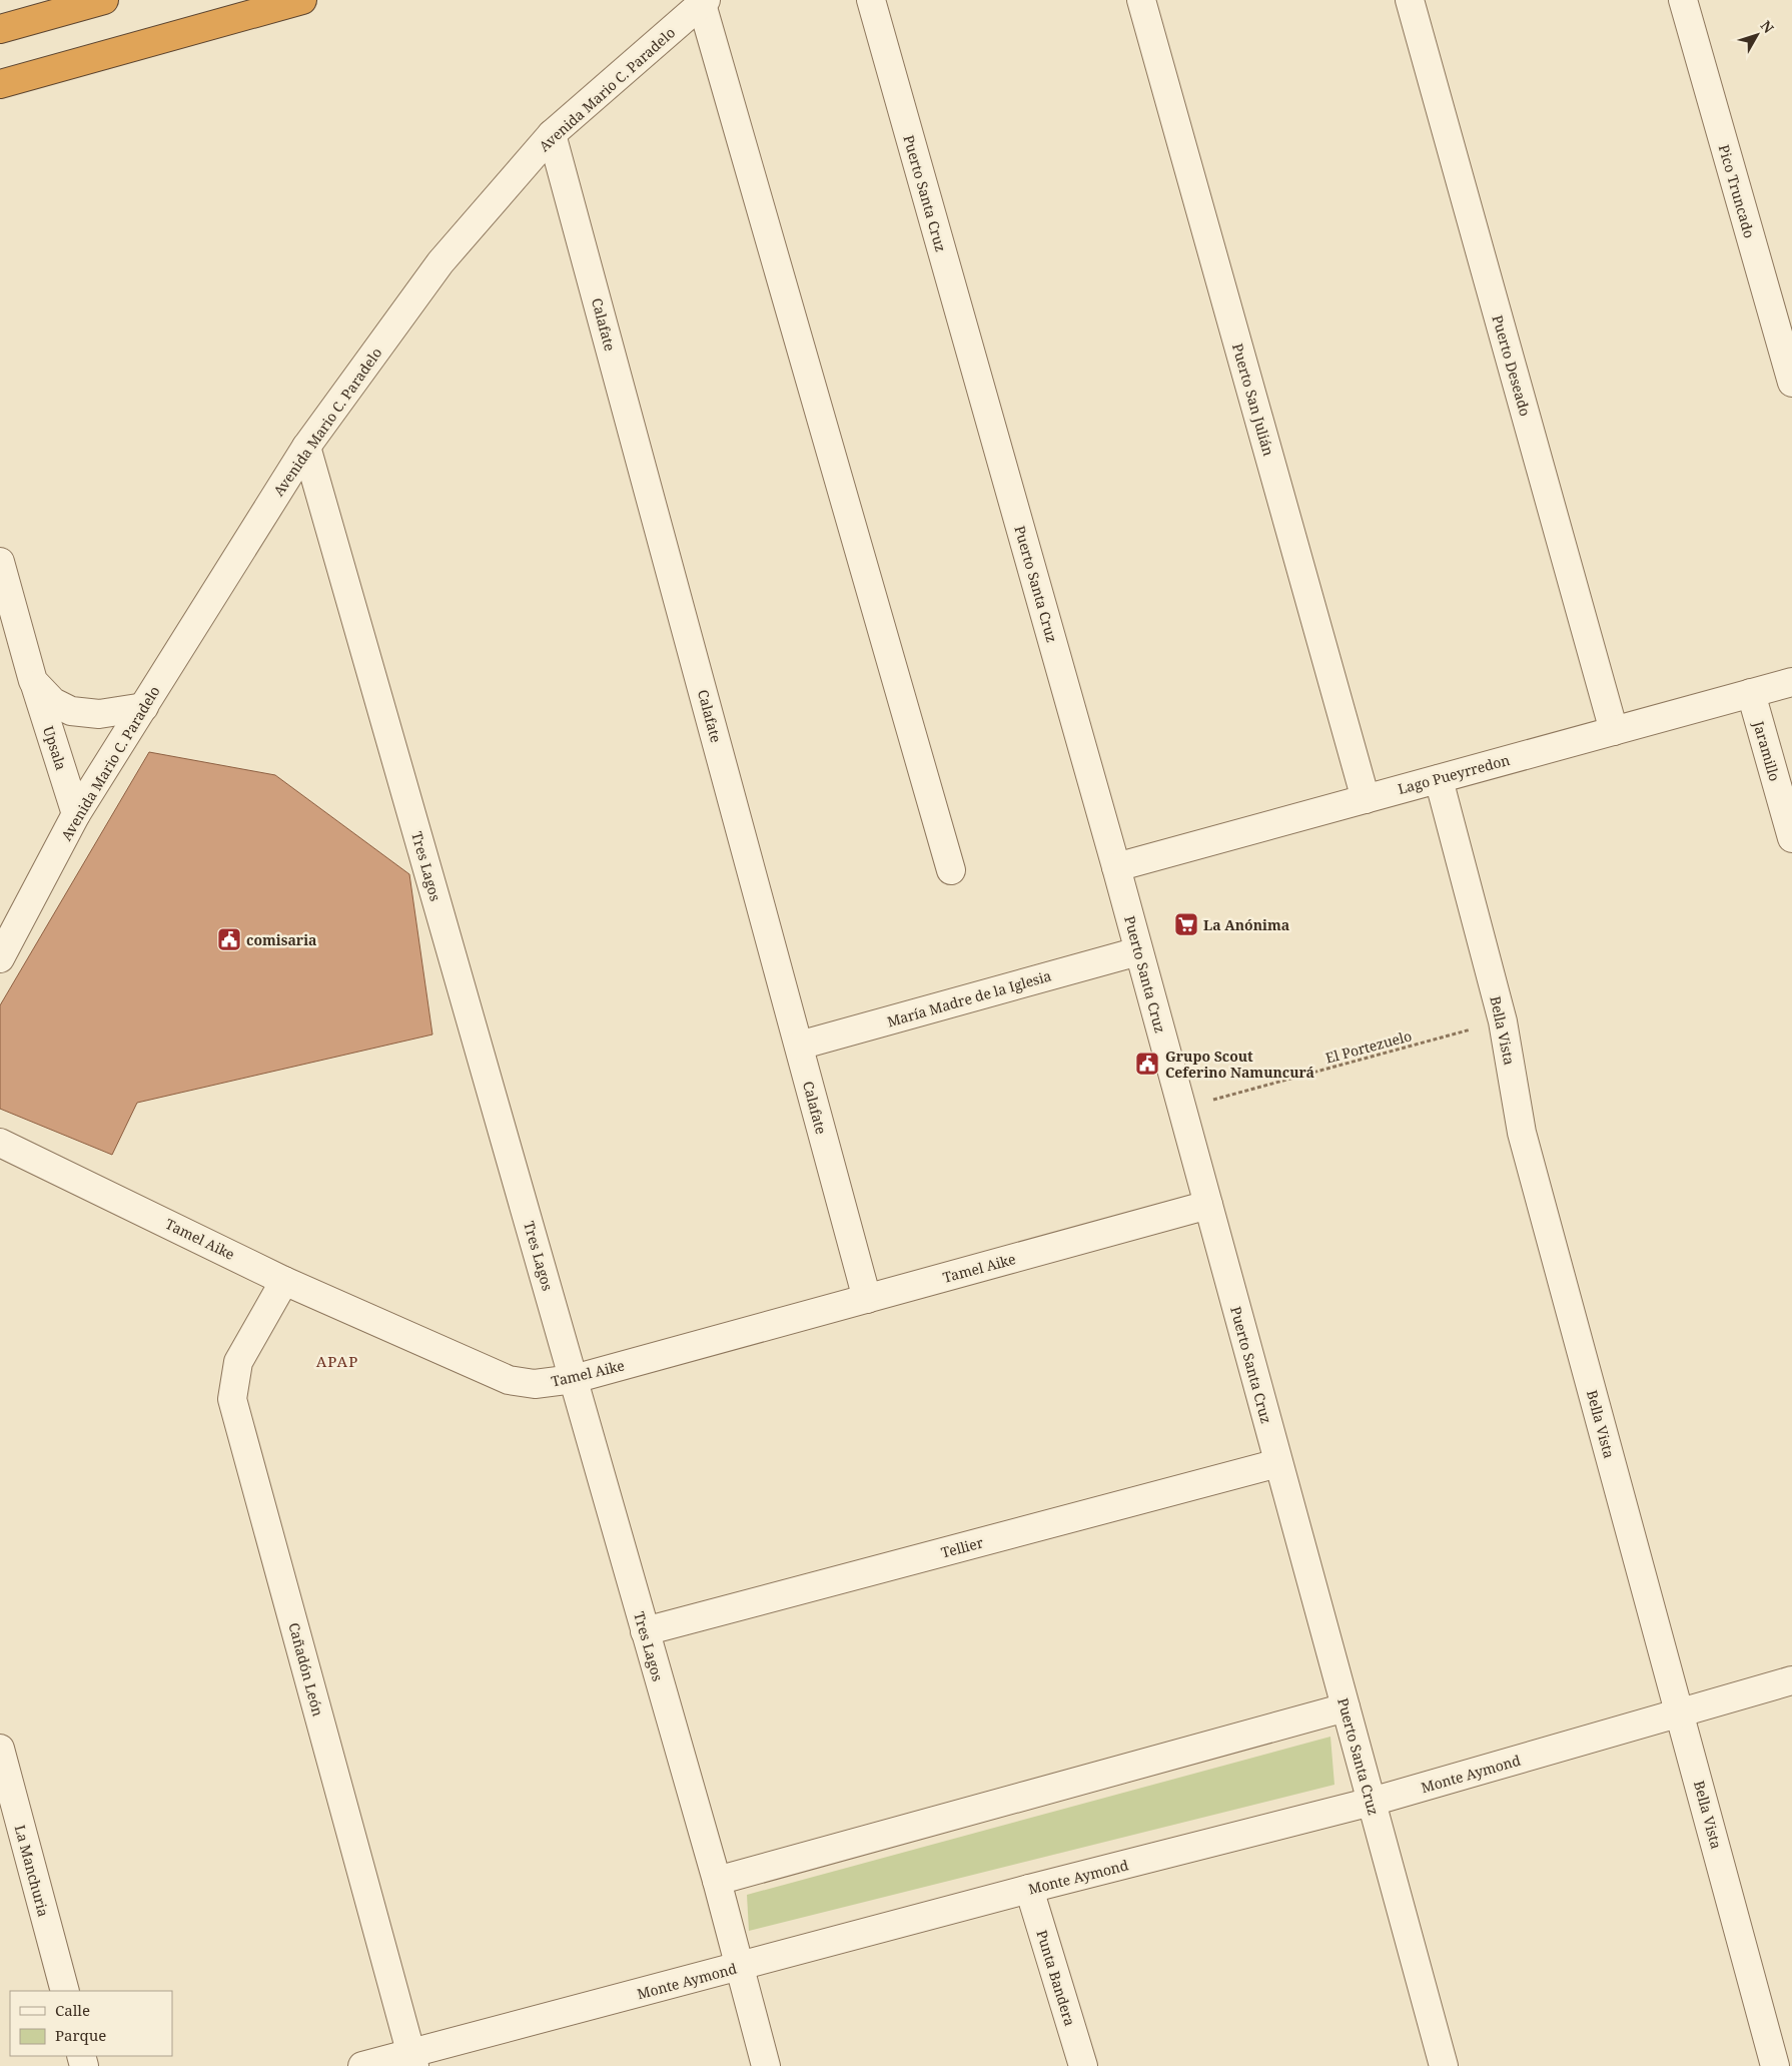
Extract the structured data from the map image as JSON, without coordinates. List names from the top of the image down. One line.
{"streets":{"street":["Avenida Mario C. Paradelo","Pico Truncado","Puerto Santa Cruz","Calafate","Puerto Deseado","Puerto San Julián","Upsala","Jaramillo","Lago Pueyrredon","Tres Lagos","María Madre de la Iglesia","Bella Vista","Tamel Aike","Tellier","Cañadón León","Monte Aymond","La Manchuria","Punta Bandera"],"path":["El Portezuelo"]},"crossings":[["Avenida Mario C. Paradelo","Calafate"],["Avenida Mario C. Paradelo","Upsala"],["Avenida Mario C. Paradelo","Tres Lagos"],["Puerto Santa Cruz","Lago Pueyrredon"],["Puerto Santa Cruz","María Madre de la Iglesia"],["Puerto Santa Cruz","El Portezuelo"],["Puerto Santa Cruz","Tamel Aike"],["Puerto Santa Cruz","Tellier"],["Puerto Santa Cruz","Monte Aymond"],["Calafate","María Madre de la Iglesia"],["Calafate","Tamel Aike"],["Puerto Deseado","Lago Pueyrredon"],["Puerto San Julián","Lago Pueyrredon"],["Jaramillo","Lago Pueyrredon"],["Lago Pueyrredon","Bella Vista"],["Tres Lagos","Tamel Aike"],["Tres Lagos","Tellier"],["Tres Lagos","Monte Aymond"],["Bella Vista","El Portezuelo"],["Bella Vista","Monte Aymond"],["Tamel Aike","Cañadón León"],["Cañadón León","Monte Aymond"],["Monte Aymond","Punta Bandera"]],"districts":["APAP"],"places":{"supermarket":["La Anónima"],"public building":["comisaria","Grupo Scout Ceferino Namuncurá"]},"legend":["Calle","Parque"],"north":"top right"}
